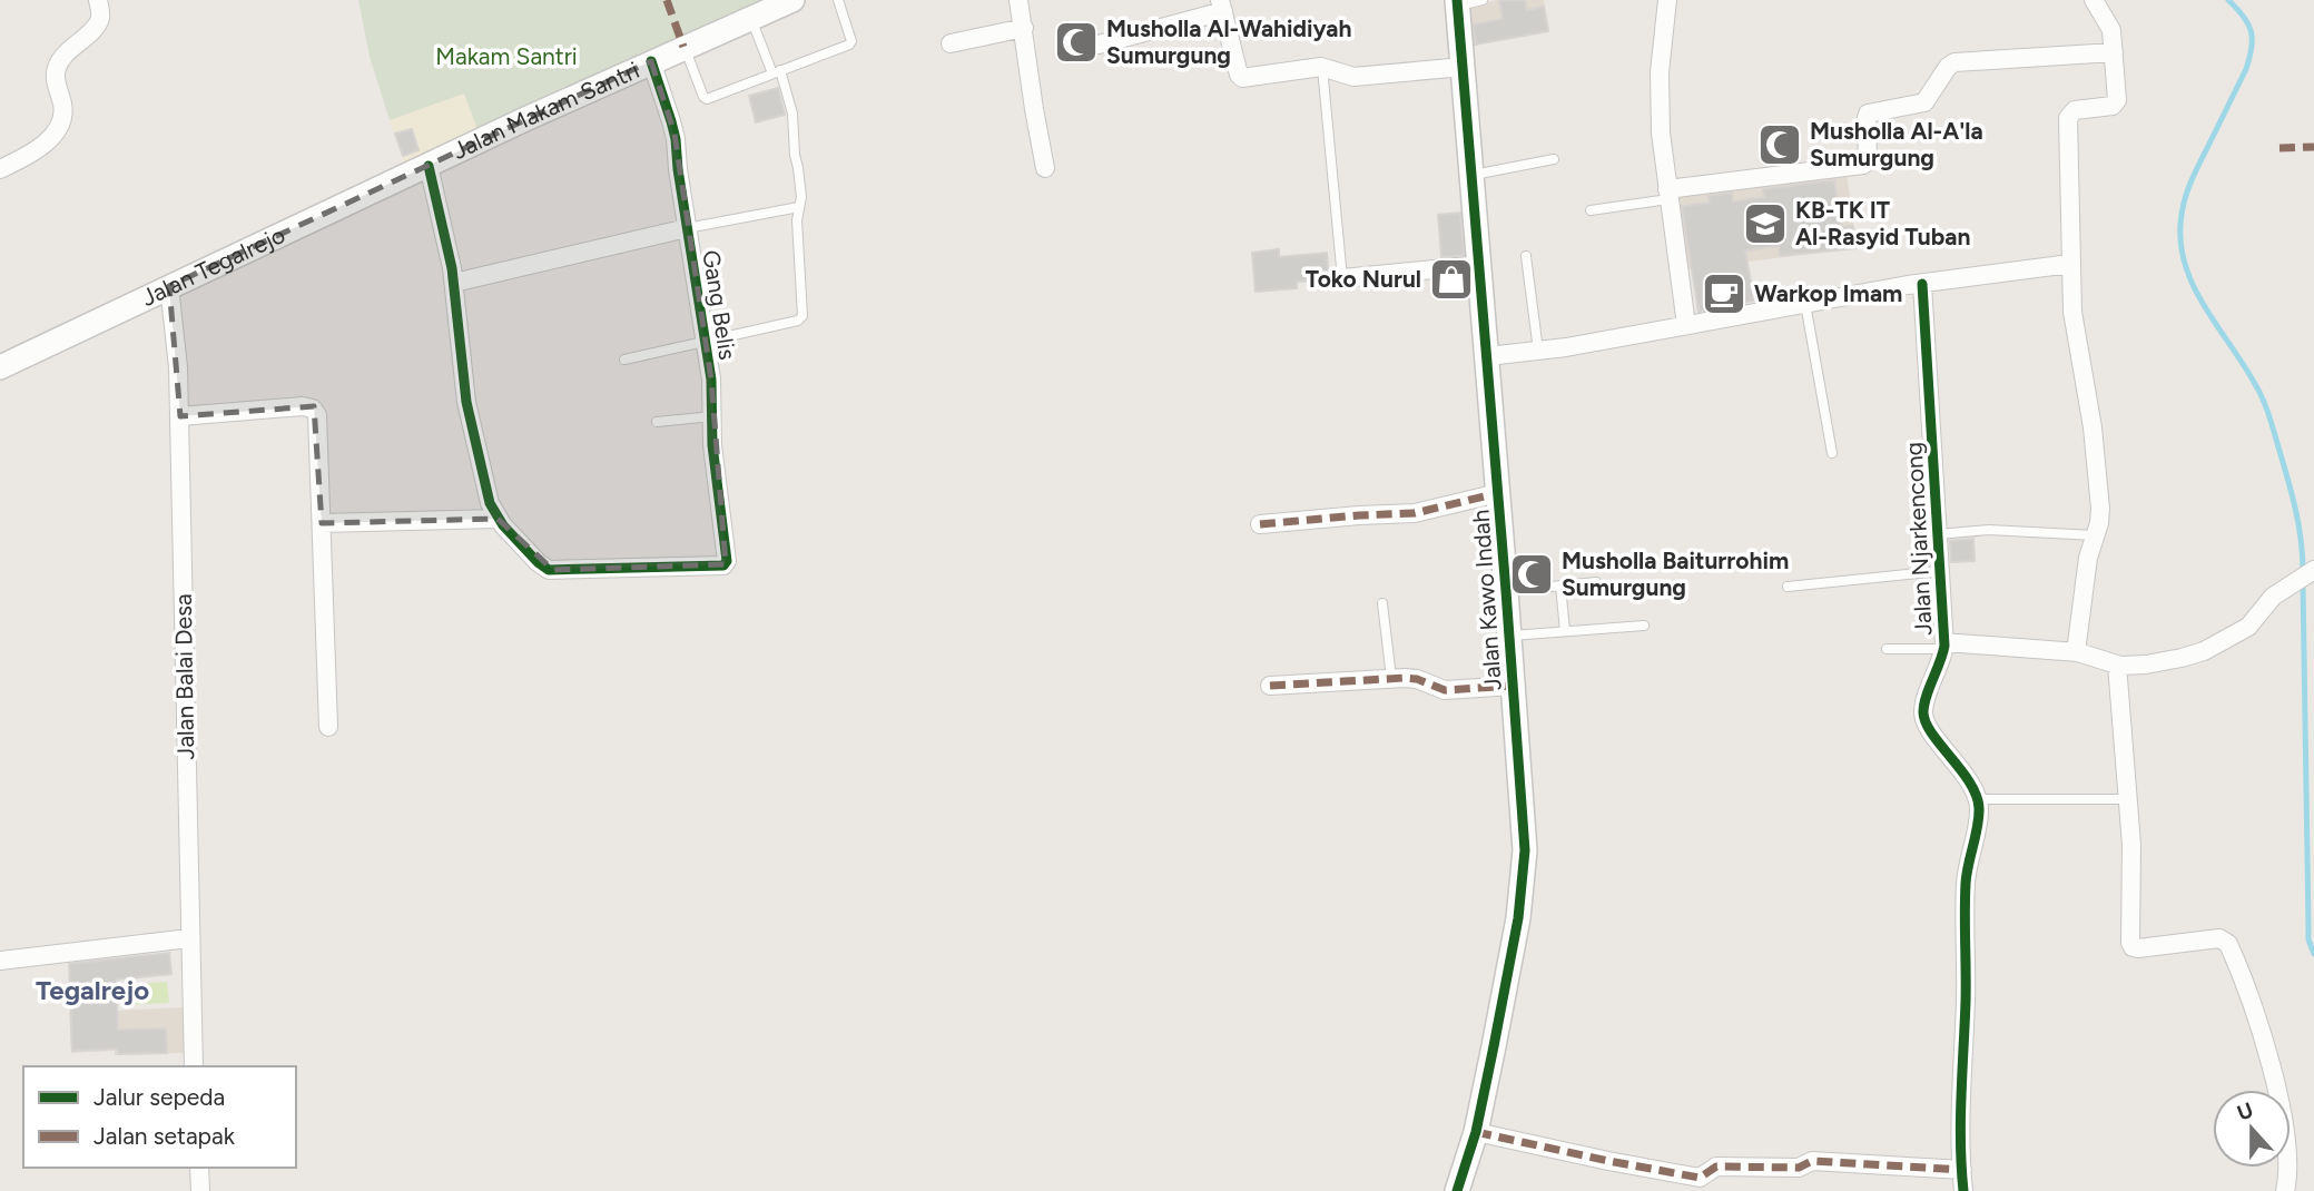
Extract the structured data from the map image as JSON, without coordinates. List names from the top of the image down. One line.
{"streets":{"street":["Jalan Makam Santri","Jalan Tegalrejo","Gang Belis","Jalan Njarkencong","Jalan Kawo Indah","Jalan Balai Desa"]},"crossings":[["Jalan Makam Santri","Jalan Tegalrejo"],["Jalan Makam Santri","Gang Belis"],["Jalan Tegalrejo","Jalan Balai Desa"]],"districts":["Tegalrejo"],"parks":["Makam Santri"],"places":{"mosque":["Musholla Al-Wahidiyah Sumurgung","Musholla Al-A'la Sumurgung","Musholla Baiturrohim Sumurgung"],"school or university":["KB-TK IT Al-Rasyid Tuban"],"shop":["Toko Nurul"],"cafe":["Warkop Imam"]},"legend":["Jalur sepeda","Jalan setapak"],"north":"top"}
